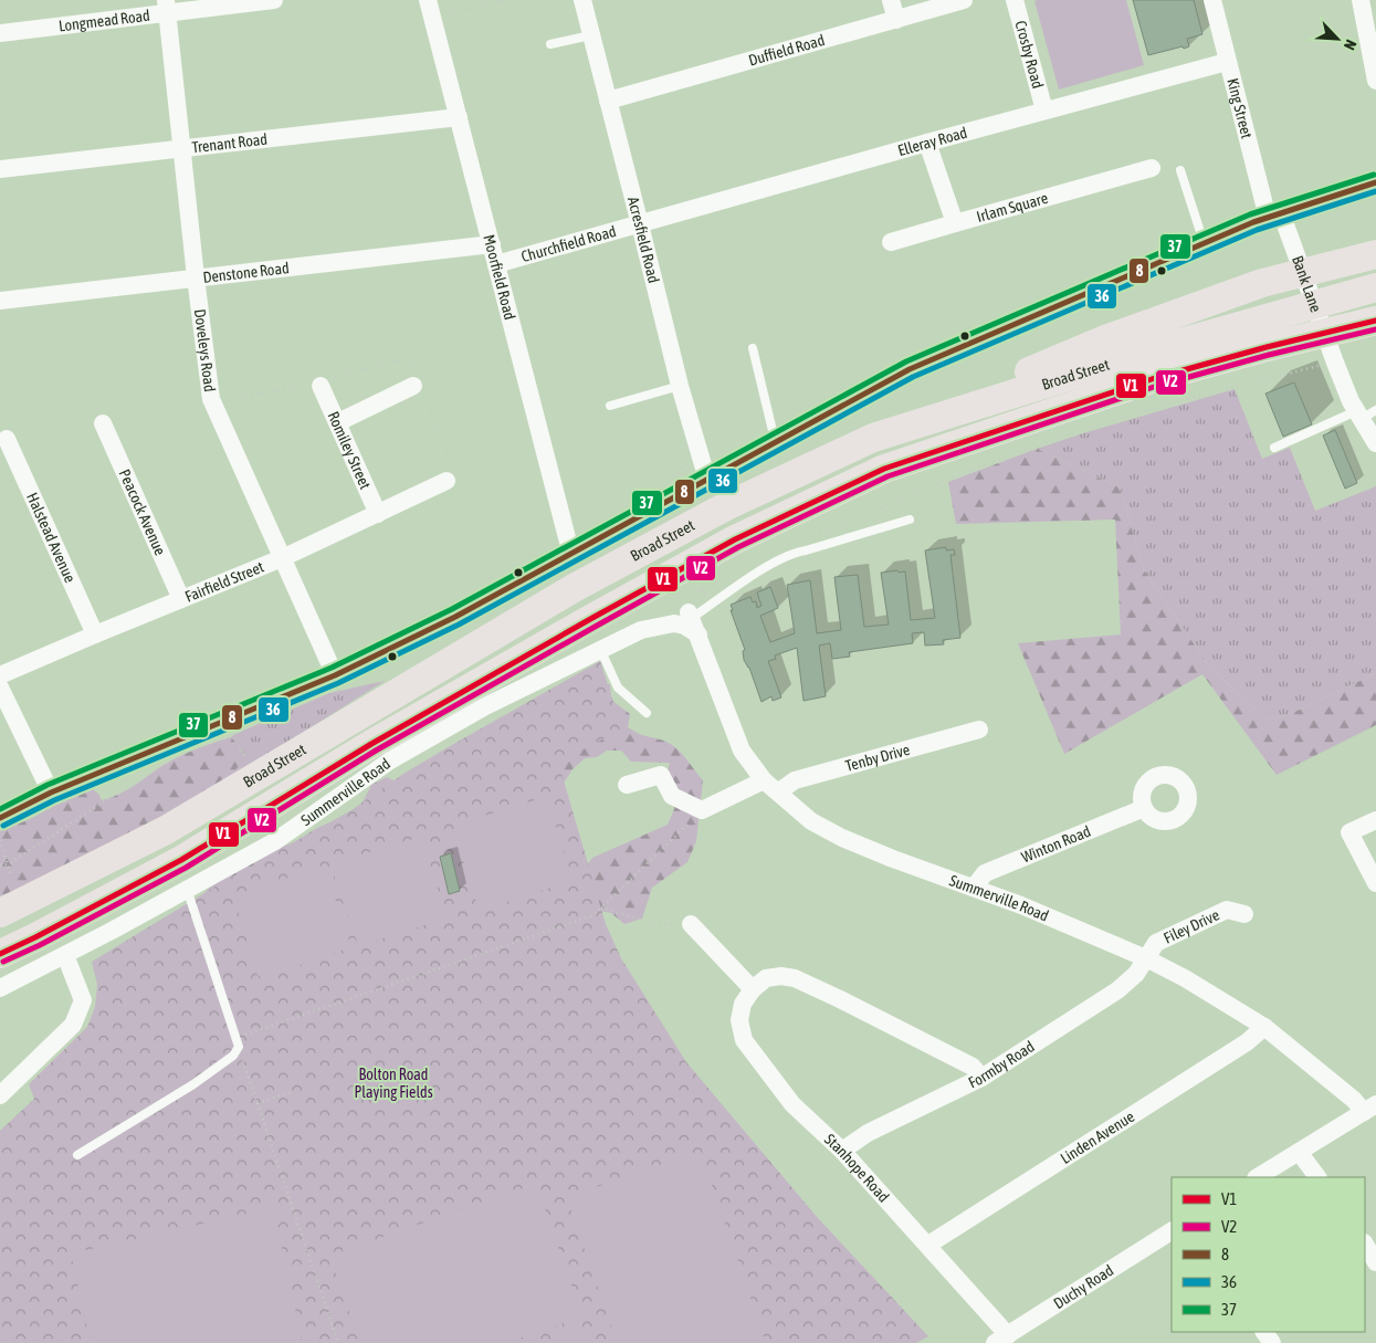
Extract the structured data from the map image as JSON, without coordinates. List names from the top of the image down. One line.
{"streets":{"highway":["Broad Street"],"street":["Longmead Road","Duffield Road","Crosby Road","King Street","Elleray Road","Trenant Road","Irlam Square","Acresfield Road","Churchfield Road","Denstone Road","Moorfield Road","Bank Lane","Doveleys Road","Romiley Street","Peacock Avenue","Halstead Avenue","Fairfield Street","Tenby Drive","Summerville Road","Winton Road","Filey Drive","Formby Road","Linden Avenue","Stanhope Road","Duchy Road"]},"crossings":[["Longmead Road","Doveleys Road"],["Duffield Road","Acresfield Road"],["Crosby Road","Elleray Road"],["King Street","Elleray Road"],["King Street","Bank Lane"],["Elleray Road","Irlam Square"],["Elleray Road","Acresfield Road"],["Elleray Road","Churchfield Road"],["Trenant Road","Moorfield Road"],["Trenant Road","Doveleys Road"],["Acresfield Road","Churchfield Road"],["Churchfield Road","Moorfield Road"],["Denstone Road","Moorfield Road"],["Denstone Road","Doveleys Road"],["Doveleys Road","Fairfield Street"],["Romiley Street","Fairfield Street"],["Peacock Avenue","Fairfield Street"],["Halstead Avenue","Fairfield Street"],["Tenby Drive","Summerville Road"],["Summerville Road","Winton Road"],["Summerville Road","Filey Drive"],["Summerville Road","Formby Road"],["Summerville Road","Linden Avenue"],["Filey Drive","Formby Road"],["Formby Road","Stanhope Road"],["Linden Avenue","Stanhope Road"],["Stanhope Road","Duchy Road"]],"parks":["Bolton Road Playing Fields"],"lines":["transit line 37","transit line 8","transit line 36","transit line V1","transit line V2"],"legend":["V1","V2","8","36","37"],"north":"bottom right"}
